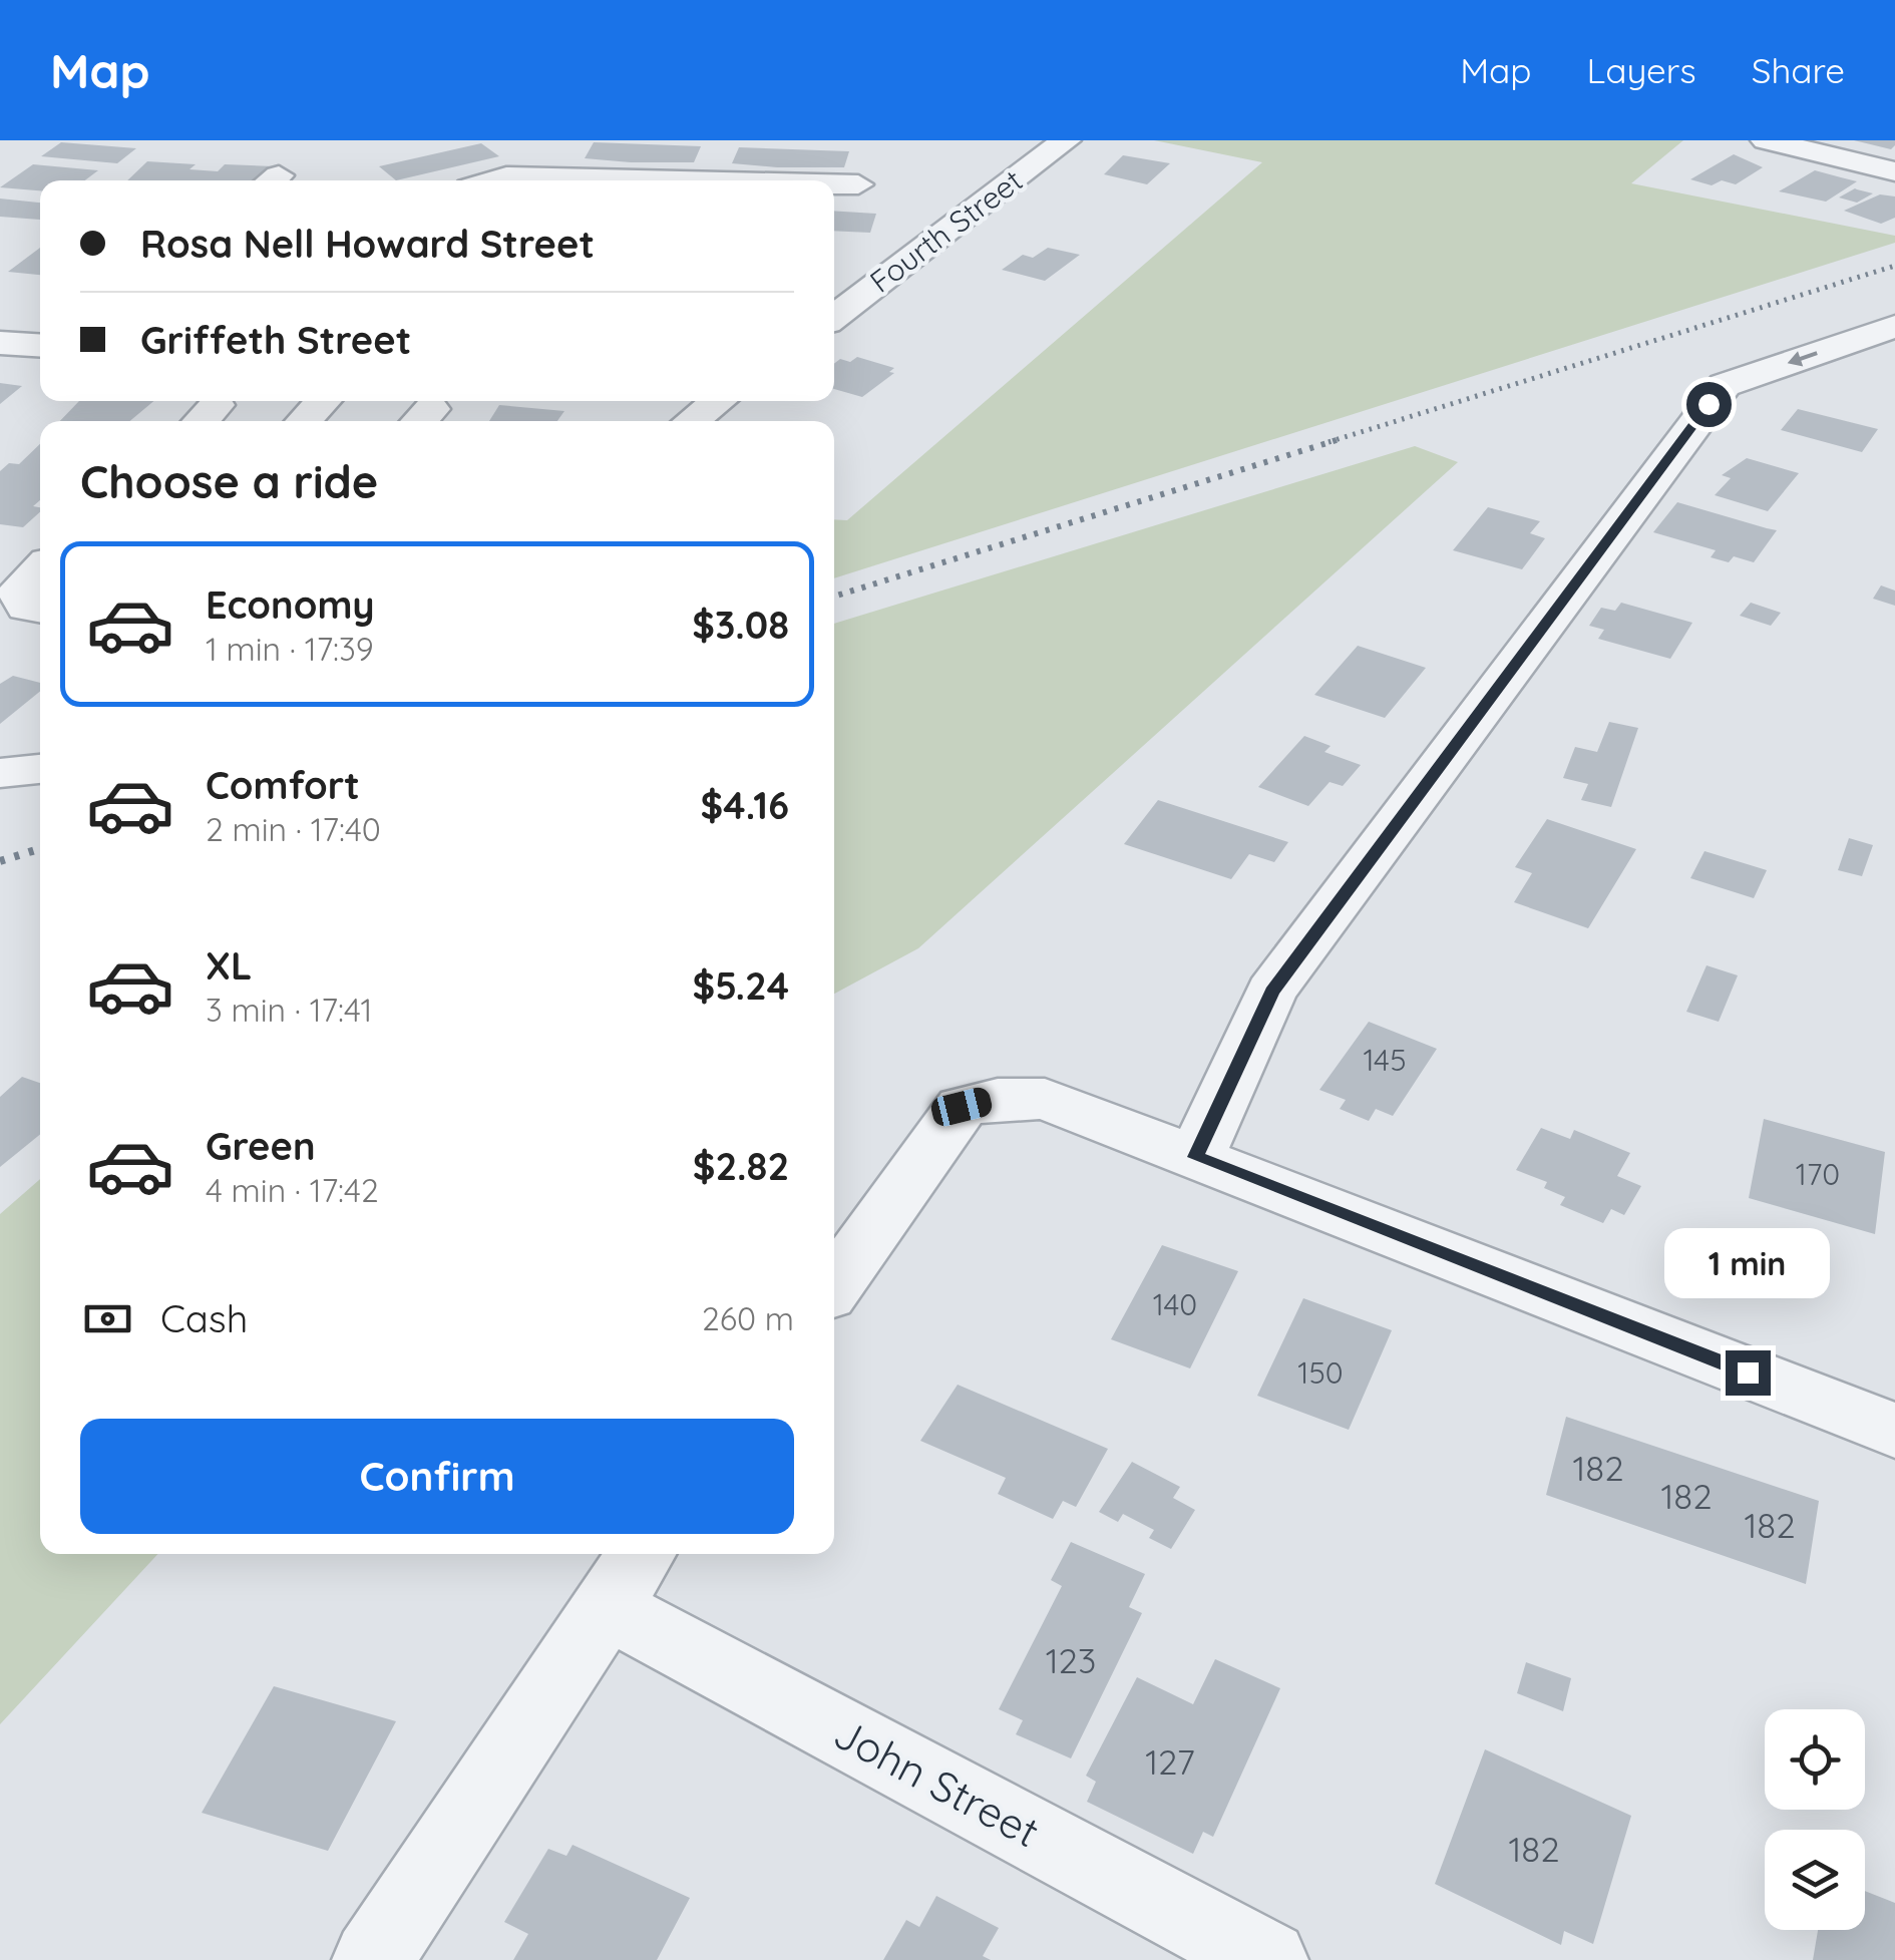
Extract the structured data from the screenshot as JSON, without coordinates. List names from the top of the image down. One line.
{"streets":{"street":["Fourth Street","John Street"]},"house_numbers":["145","170","140","150","182","182","182","123","127","182"],"page":{"header":"Map","nav":["Map","Layers","Share"],"banner":["Rosa Nell Howard Street","Griffeth Street"],"heading":"Choose a ride","list":[{"name":"Economy","note":"1 min · 17:39","value":"$3.08"},{"name":"Comfort","note":"2 min · 17:40","value":"$4.16"},{"name":"XL","note":"3 min · 17:41","value":"$5.24"},{"name":"Green","note":"4 min · 17:42","value":"$2.82"}],"bubble":"1 min","pay":["Cash","260 m"],"buttons":"Confirm"}}
